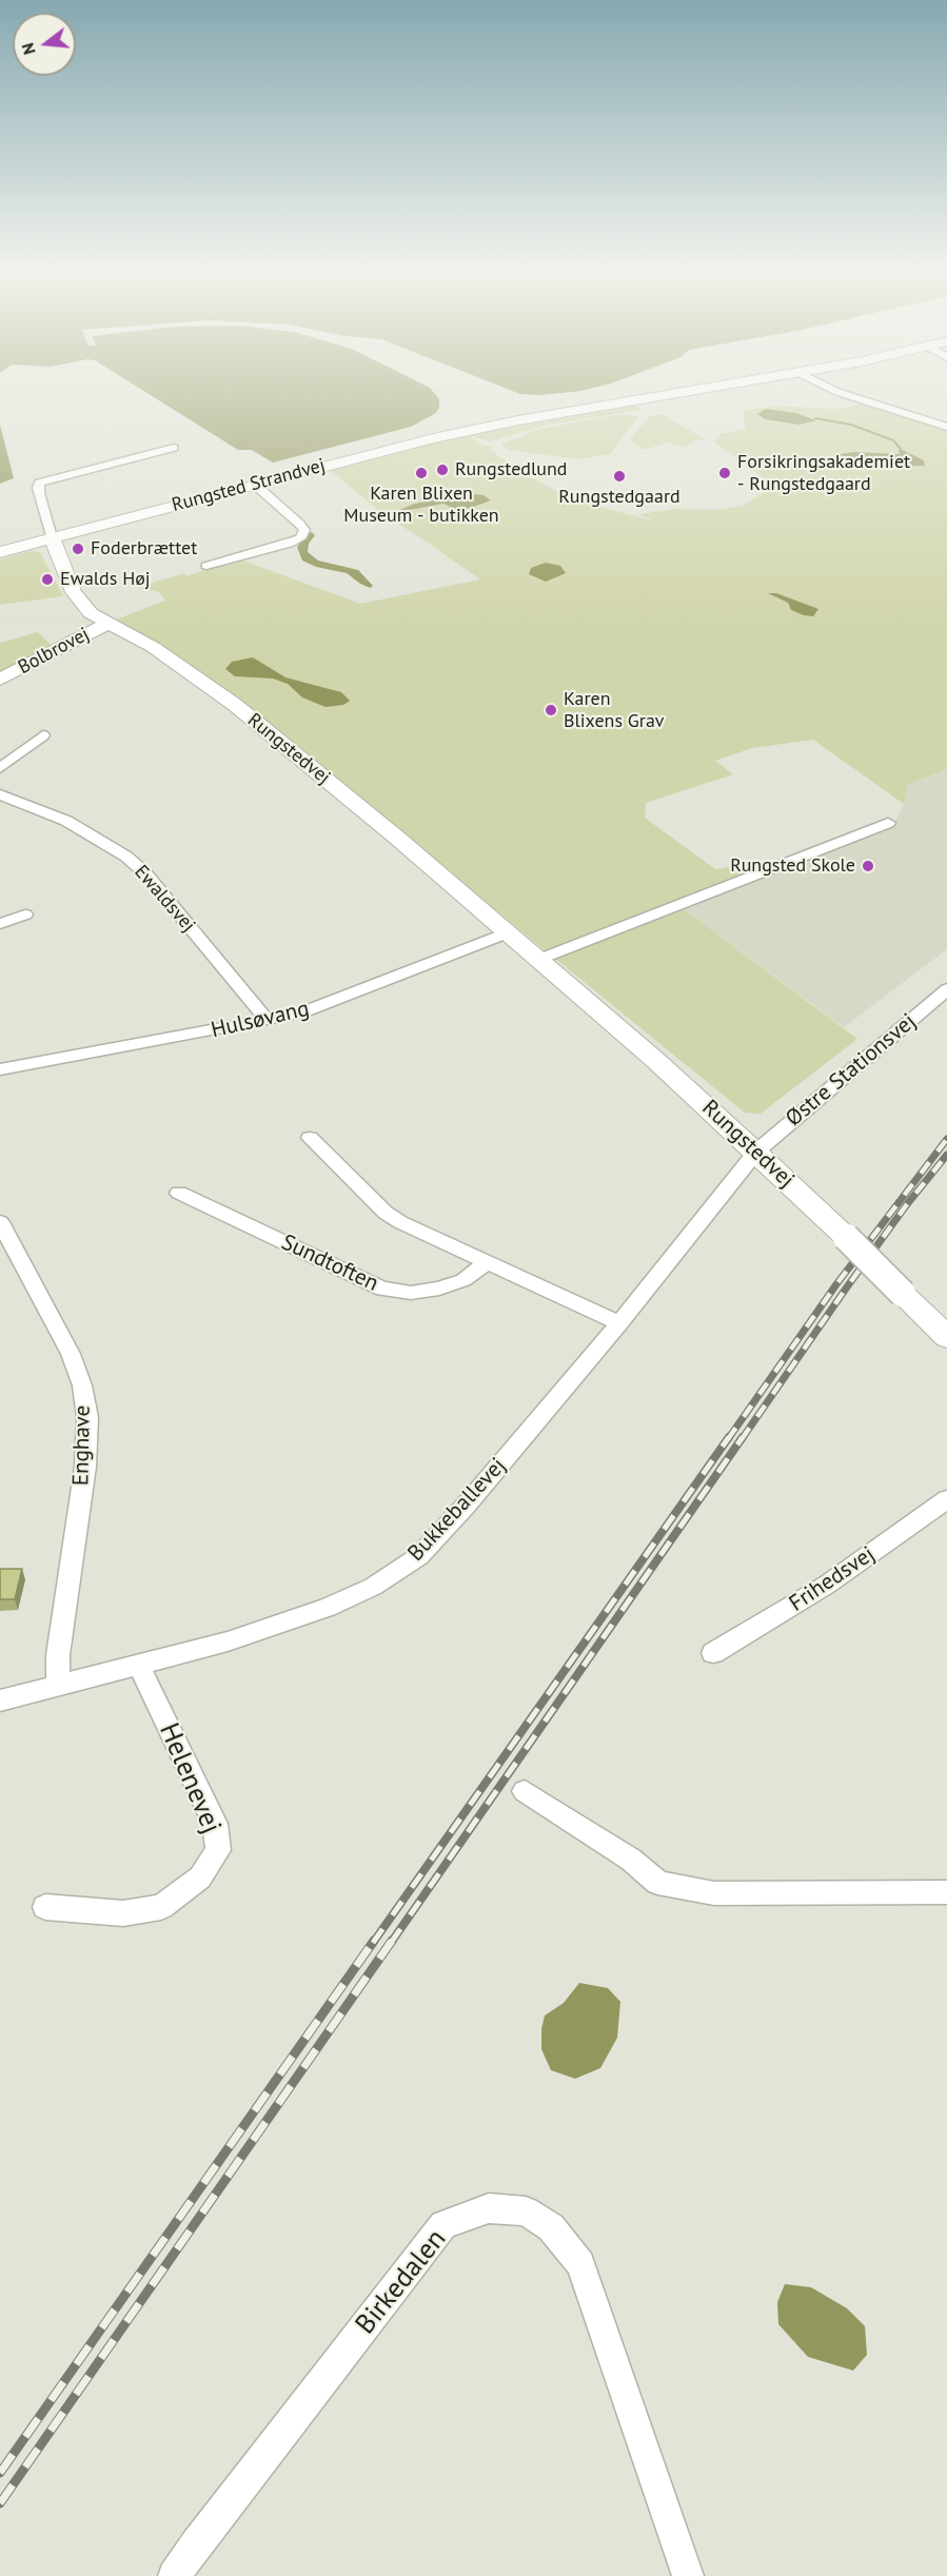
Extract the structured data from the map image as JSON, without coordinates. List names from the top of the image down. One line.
{"streets":{"main road":["Rungsted Strandvej","Bolbrovej","Rungstedvej"],"street":["Ewaldsvej","Hulsøvang","Østre Stationsvej","Sundtoften","Enghave","Bukkeballevej","Frihedsvej","Helenevej","Birkedalen"]},"crossings":[["Rungsted Strandvej","Rungstedvej"],["Bolbrovej","Rungstedvej"],["Rungstedvej","Hulsøvang"],["Rungstedvej","Østre Stationsvej"],["Rungstedvej","Bukkeballevej"],["Ewaldsvej","Hulsøvang"],["Østre Stationsvej","Bukkeballevej"],["Enghave","Bukkeballevej"],["Bukkeballevej","Helenevej"]],"places":["Rungstedlund","Karen Blixen Museum - butikken","Forsikringsakademiet - Rungstedgaard","Rungstedgaard","Foderbrættet","Ewalds Høj","Karen Blixens Grav","Rungsted Skole"],"north":"left"}
